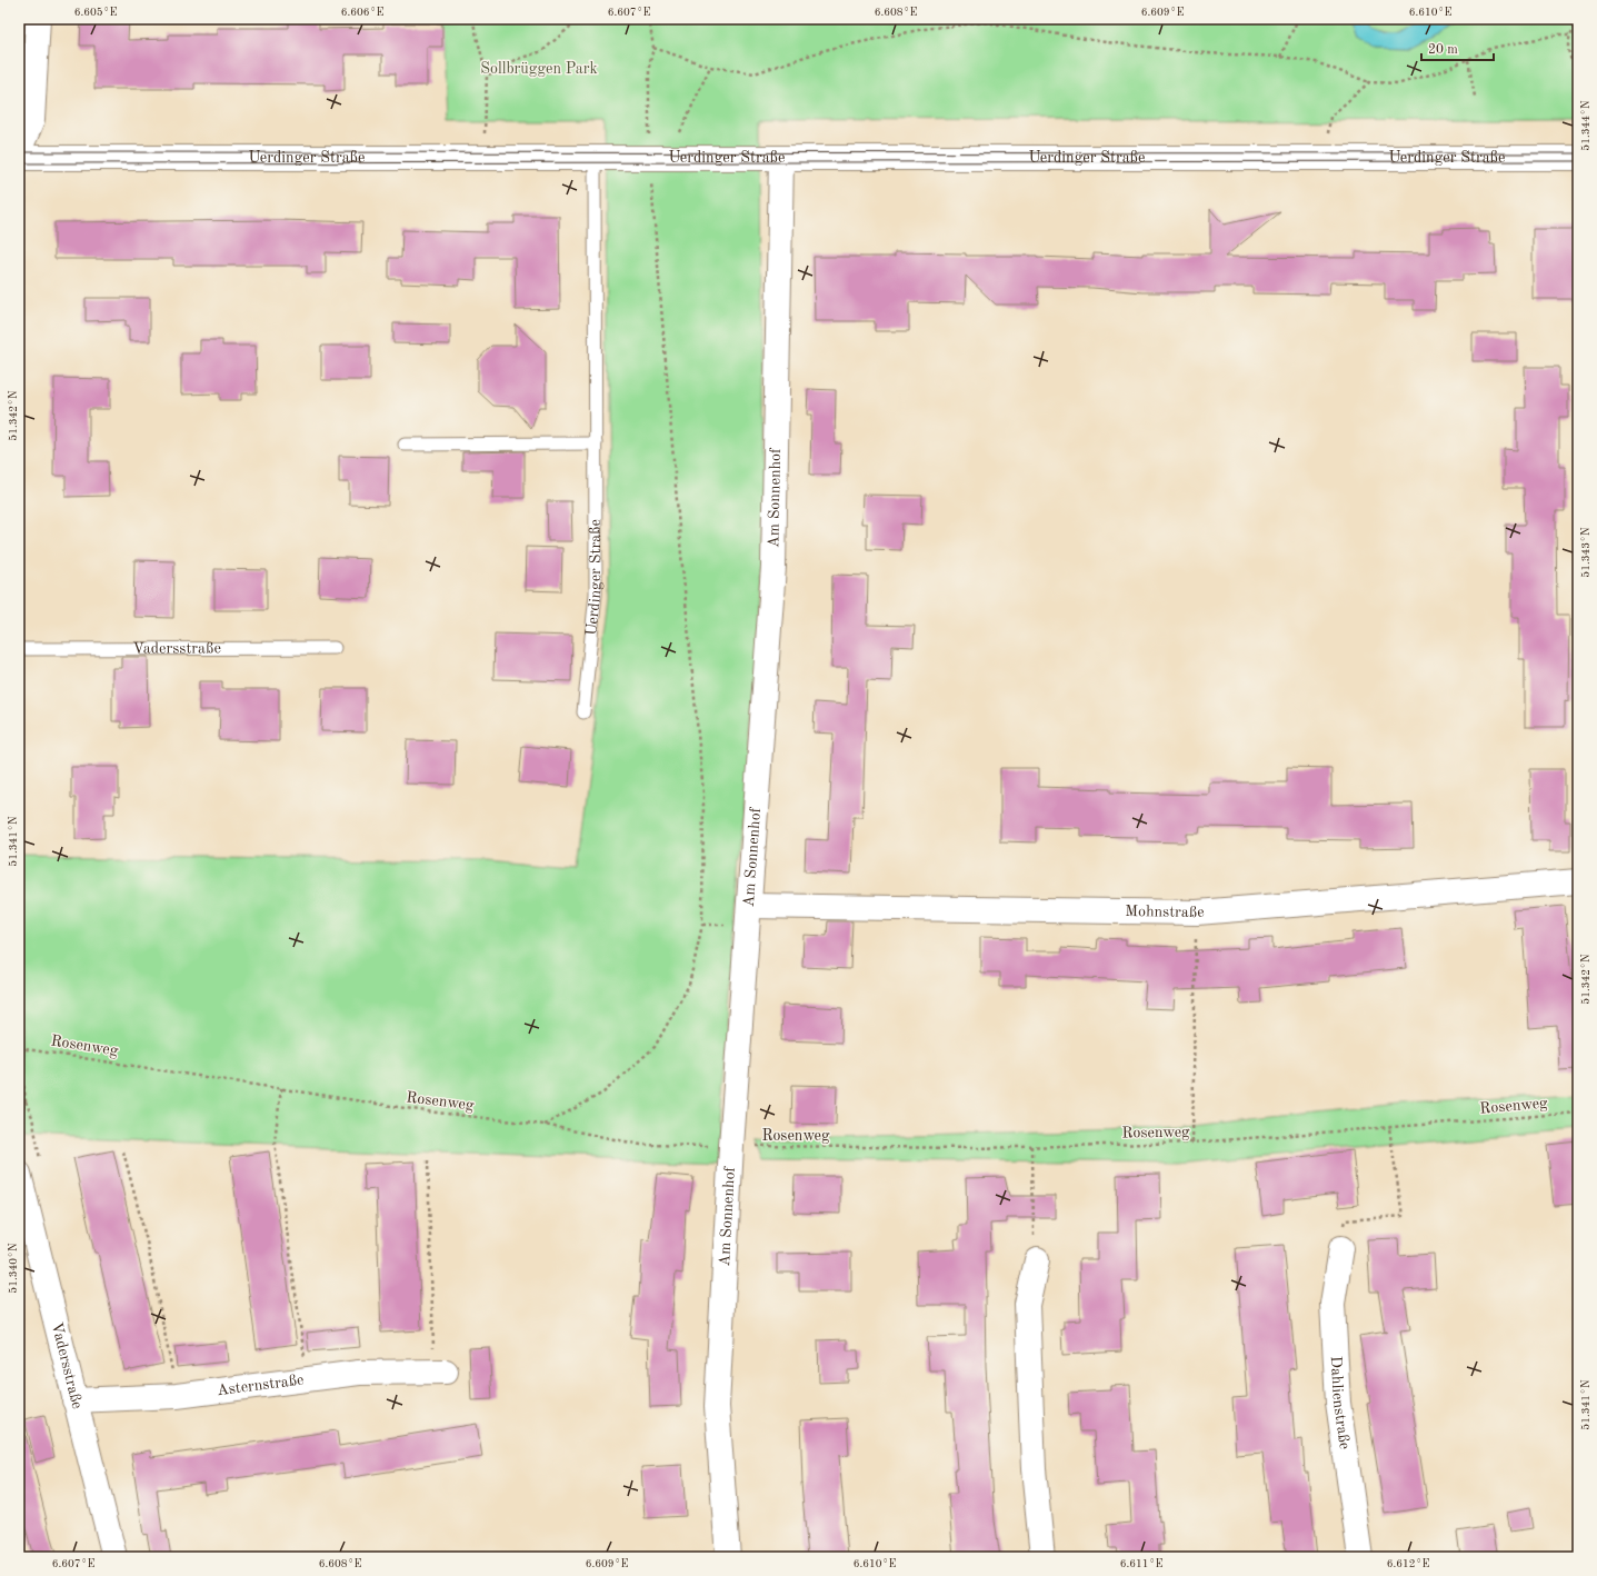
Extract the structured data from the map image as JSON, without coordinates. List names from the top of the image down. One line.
{"streets":{"street":["Uerdinger Straße","Am Sonnenhof","Vadersstraße","Mohnstraße","Asternstraße","Dahlienstraße"],"path":["Rosenweg"]},"crossings":[["Uerdinger Straße","Am Sonnenhof"],["Am Sonnenhof","Mohnstraße"],["Am Sonnenhof","Rosenweg"],["Vadersstraße","Asternstraße"]],"parks":["Sollbrüggen Park"],"scale_bar":"20 m","coordinates":["6.605°E","6.606°E","6.607°E","6.608°E","6.609°E","6.610°E","51.344°N","51.342°N","51.343°N","51.341°N","51.340°N","6.611°E","6.612°E"]}
